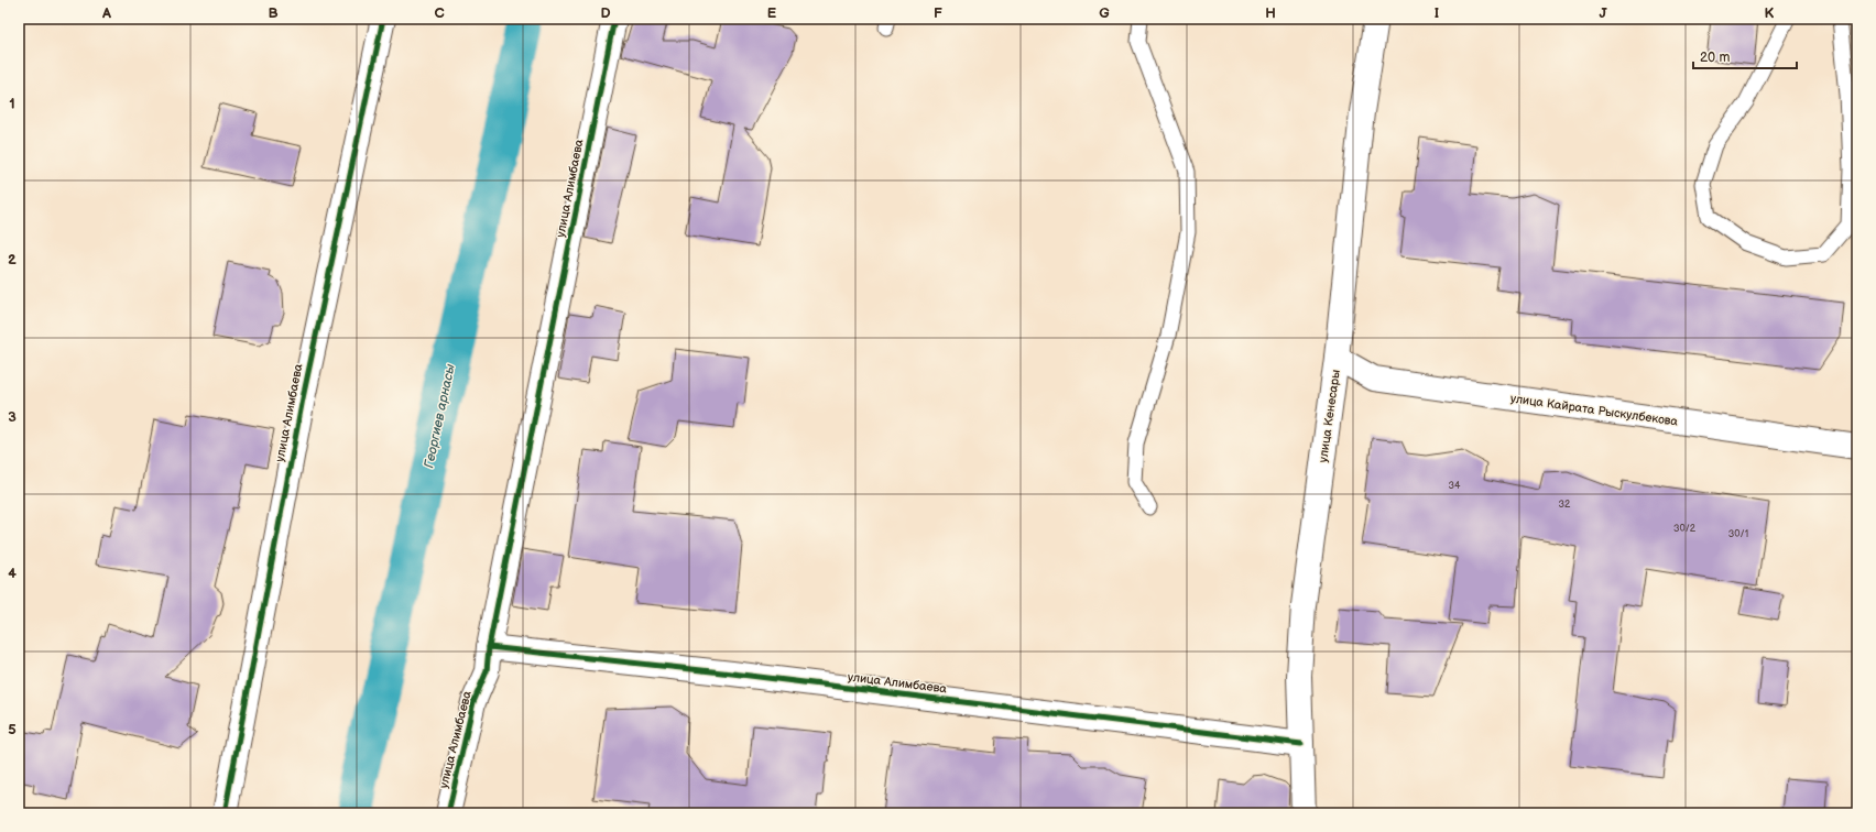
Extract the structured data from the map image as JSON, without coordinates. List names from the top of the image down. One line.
{"streets":{"street":["улица Алимбаева","улица Кайрата Рыскулбекова","улица Кенесары"]},"crossings":[["улица Алимбаева","улица Кенесары"],["улица Кайрата Рыскулбекова","улица Кенесары"]],"water":["Георгиев арнасы"],"house_numbers":["34","32","30/2","30/1"],"scale_bar":"20 m","grid":{"columns":["A","B","C","D","E","F","G","H","I","J","K"],"rows":["1","2","3","4","5"]}}
